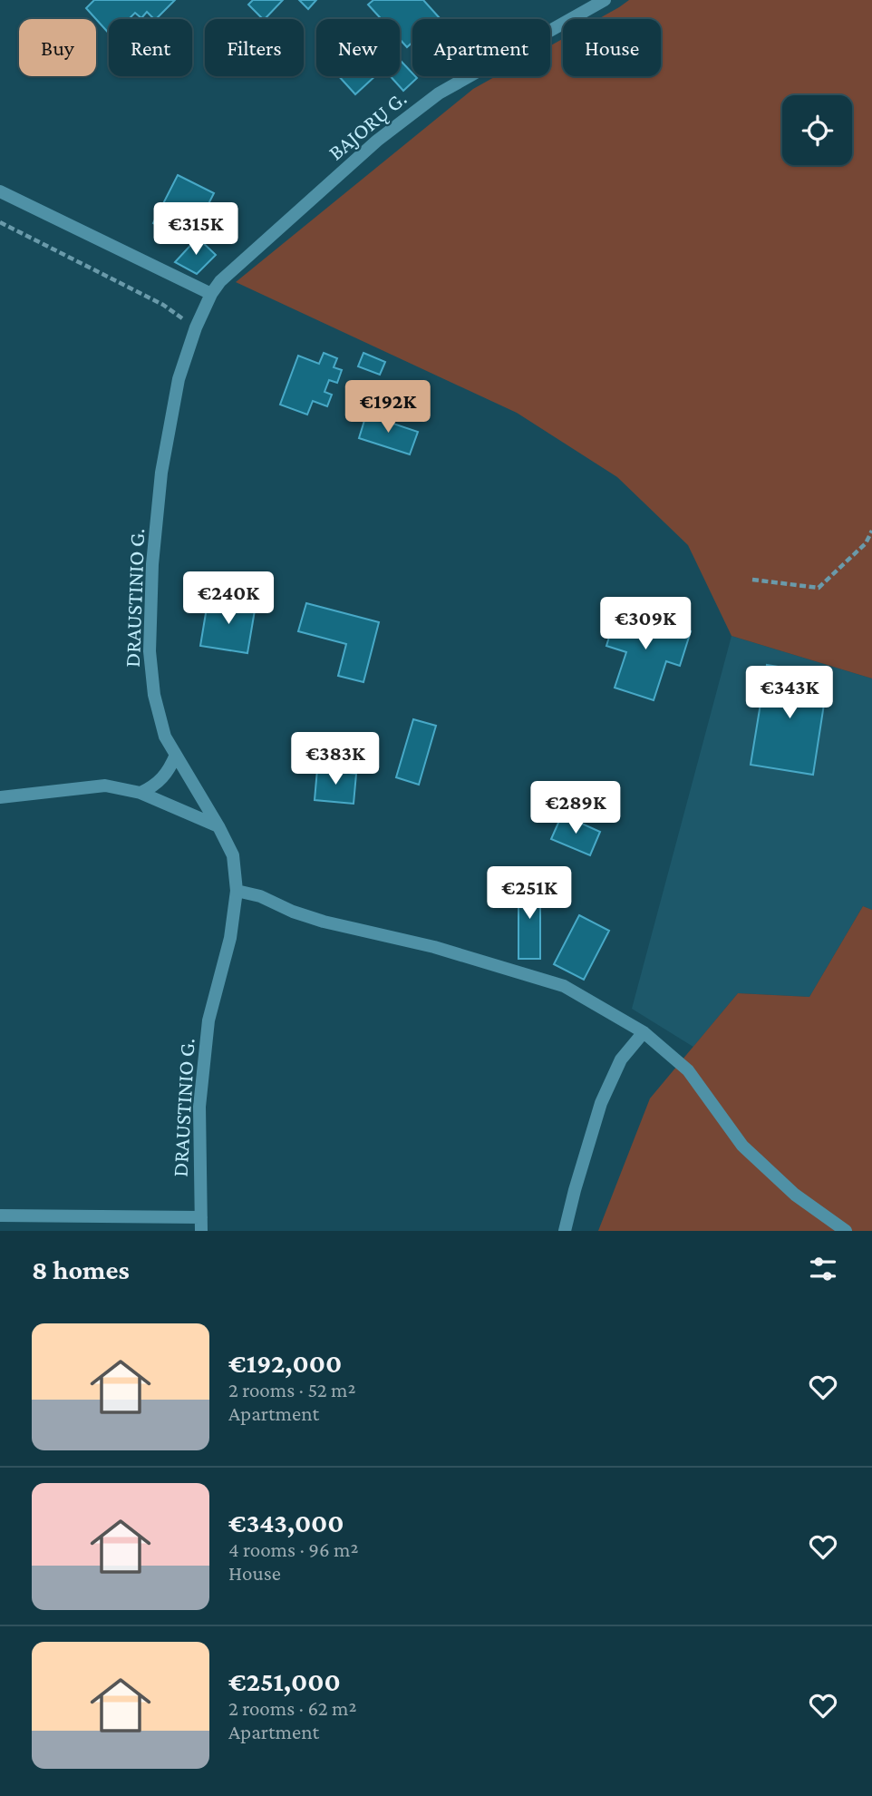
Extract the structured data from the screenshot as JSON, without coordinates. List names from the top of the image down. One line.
{"streets":{"street":["BAJORŲ G.","DRAUSTINIO G."]},"crossings":[["BAJORŲ G.","DRAUSTINIO G."]],"page":{"chip":["Buy","Rent","Filters","New","Apartment","House"],"price":["€315K","€192K","€240K","€309K","€343K","€383K","€289K","€251K"],"heading":"8 homes","list":[{"name":"€192,000","note":"2 rooms · 52 m² · Apartment"},{"name":"€343,000","note":"4 rooms · 96 m² · House"},{"name":"€251,000","note":"2 rooms · 62 m² · Apartment"}]}}
